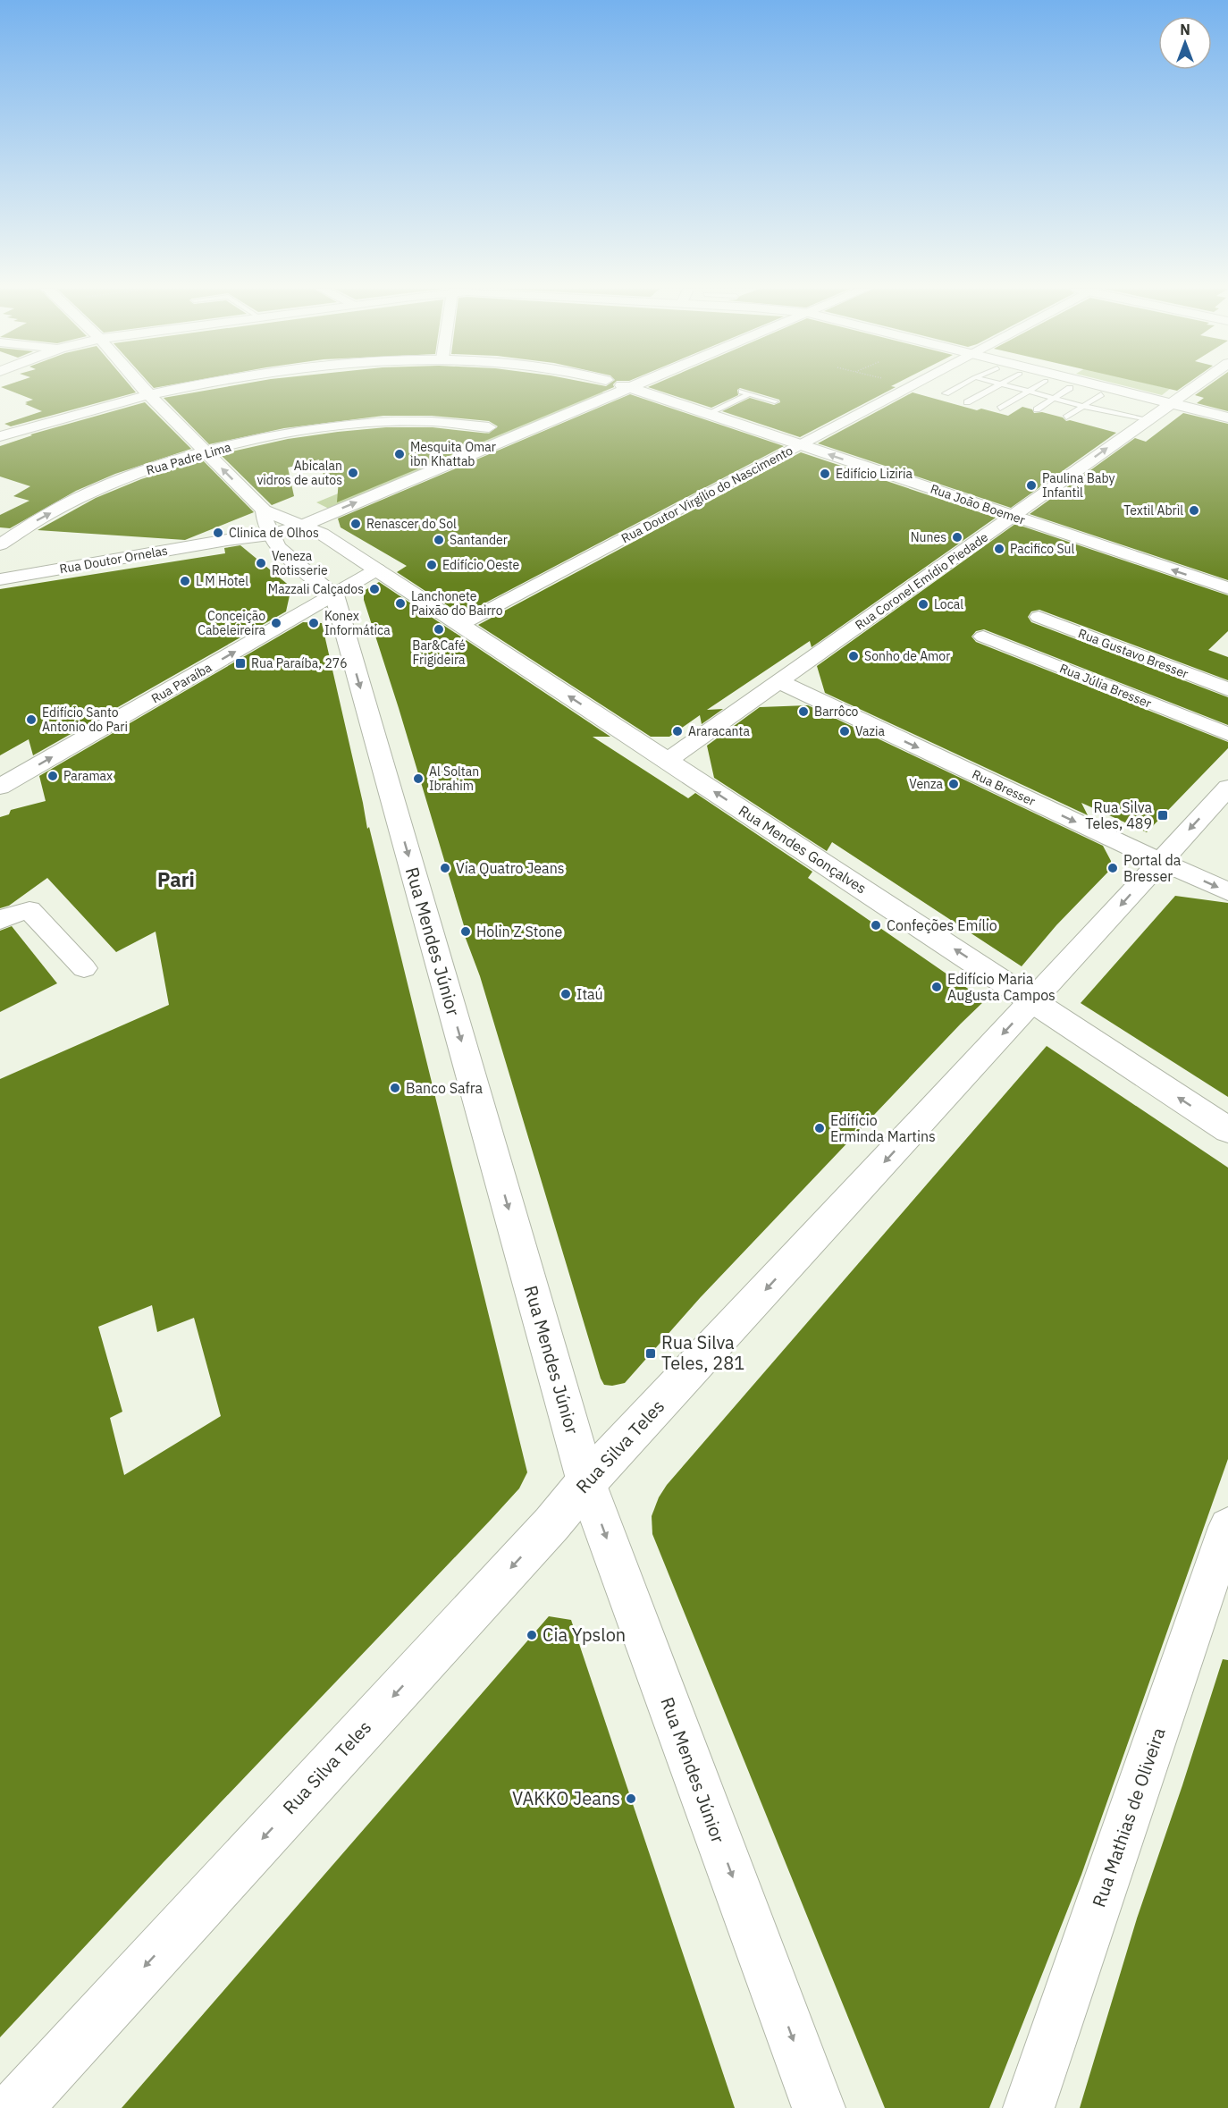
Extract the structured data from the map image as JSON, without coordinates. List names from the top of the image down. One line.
{"streets":{"street":["Rua Padre Lima","Rua Doutor Virgílio do Nascimento","Rua João Boemer","Rua Doutor Ornelas","Rua Coronel Emídio Piedade","Rua Gustavo Bresser","Rua Paraíba","Rua Júlia Bresser","Rua Bresser","Rua Mendes Gonçalves","Rua Mendes Júnior","Rua Silva Teles","Rua Mathias de Oliveira"]},"crossings":[["Rua Doutor Virgílio do Nascimento","Rua João Boemer"],["Rua Doutor Virgílio do Nascimento","Rua Mendes Gonçalves"],["Rua João Boemer","Rua Doutor Ornelas"],["Rua João Boemer","Rua Coronel Emídio Piedade"],["Rua Doutor Ornelas","Rua Mendes Gonçalves"],["Rua Coronel Emídio Piedade","Rua Bresser"],["Rua Coronel Emídio Piedade","Rua Mendes Gonçalves"],["Rua Paraíba","Rua Mendes Gonçalves"],["Rua Paraíba","Rua Mendes Júnior"],["Rua Bresser","Rua Silva Teles"],["Rua Mendes Gonçalves","Rua Silva Teles"],["Rua Mendes Júnior","Rua Silva Teles"]],"one_way":["Rua Padre Lima","Rua João Boemer","Rua Doutor Ornelas","Rua Paraíba","Rua Bresser","Rua Mendes Gonçalves","Rua Mendes Júnior","Rua Silva Teles"],"districts":["Pari"],"places":{"other":["Mesquita Omar ibn Khattab","Abicalan vidros de autos","Edifício Liziria","Paulina Baby Infantil","Textil Abril","Renascer do Sol","Clinica de Olhos","Nunes","Santander","Pacifico Sul","Veneza Rotisserie","Edifício Oeste","L M Hotel","Mazzali Calçados","Lanchonete Paixão do Bairro","Local","Conceição Cabeleireira","Konex Informática","Bar&Café Frigideira","Sonho de Amor","Barrôco","Edifício Santo Antonio do Pari","Araracanta","Vazia","Paramax","Al Soltan Ibrahim","Venza","Via Quatro Jeans","Portal da Bresser","Confeções Emílio","Holin Z Stone","Edifício Maria Augusta Campos","Itaú","Banco Safra","Edifício Erminda Martins","Cia Ypslon","VAKKO Jeans"],"transit":["Rua Paraíba, 276","Rua Silva Teles, 489","Rua Silva Teles, 281"]},"north":"top"}
